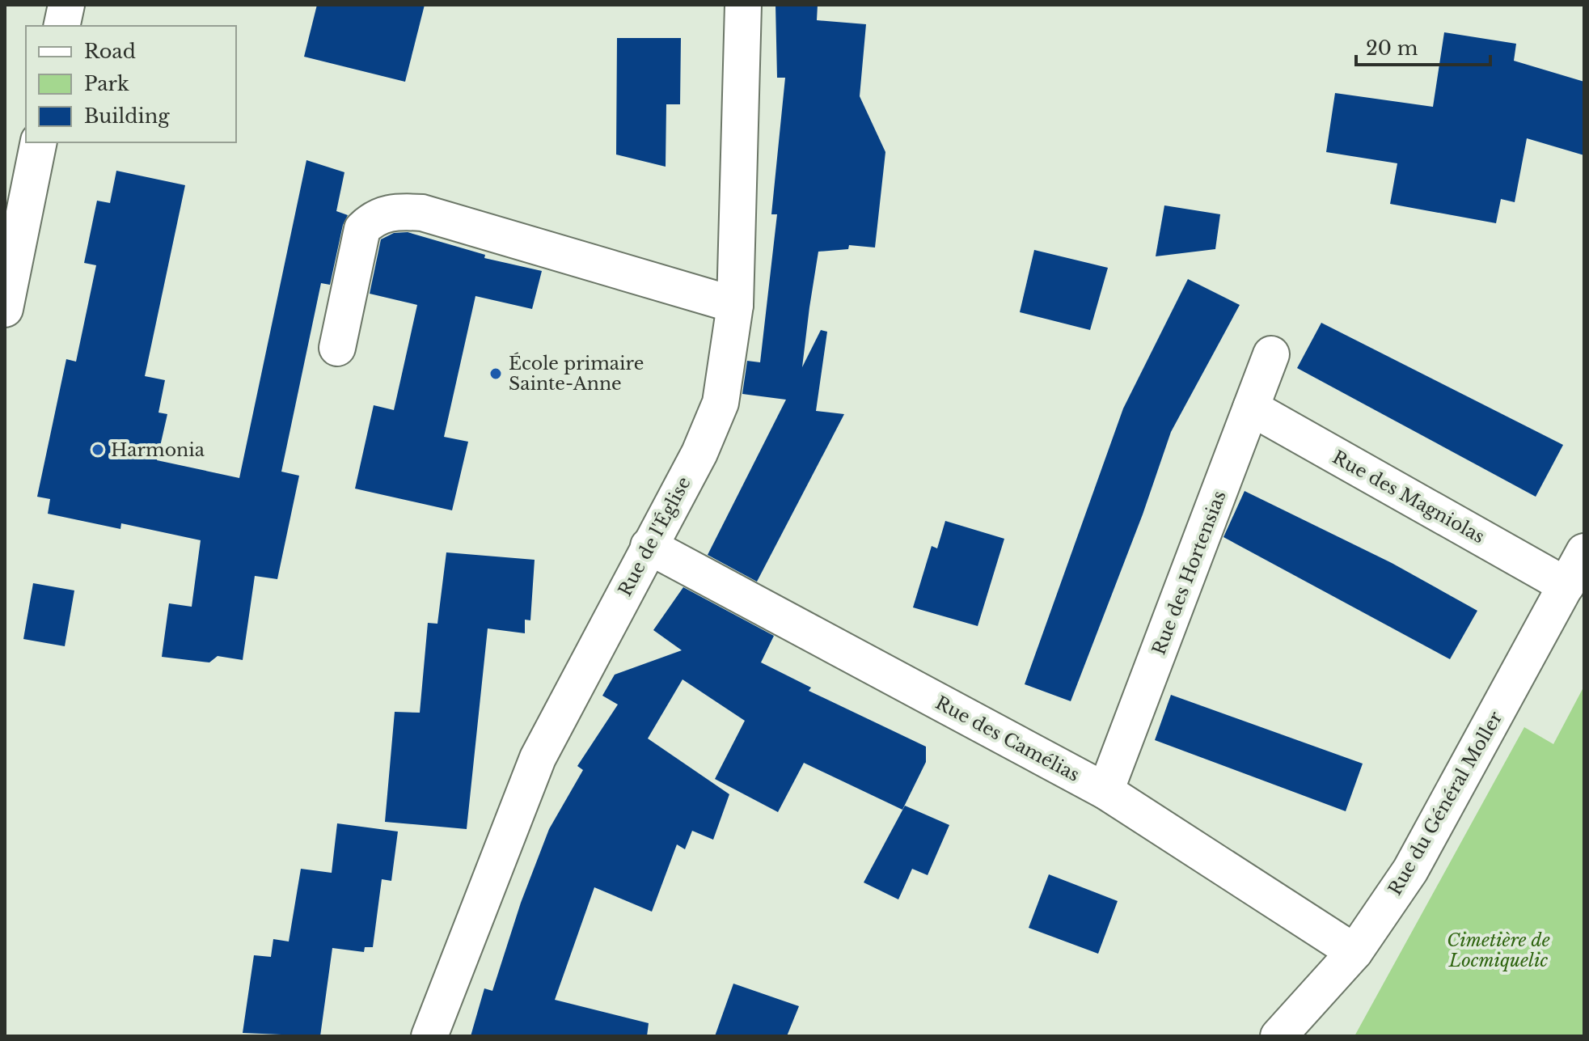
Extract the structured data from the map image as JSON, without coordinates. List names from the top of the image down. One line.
{"streets":{"street":["Rue des Magniolas","Rue de l'Église","Rue des Hortensias","Rue des Camélias","Rue du Général Moller"]},"crossings":[["Rue des Magniolas","Rue des Hortensias"],["Rue des Magniolas","Rue du Général Moller"],["Rue de l'Église","Rue des Camélias"],["Rue des Hortensias","Rue des Camélias"],["Rue des Camélias","Rue du Général Moller"]],"parks":["Cimetière de Locmiquelic"],"places":["École primaire Sainte-Anne","Harmonia"],"legend":["Road","Park","Building"],"scale_bar":"20 m"}
